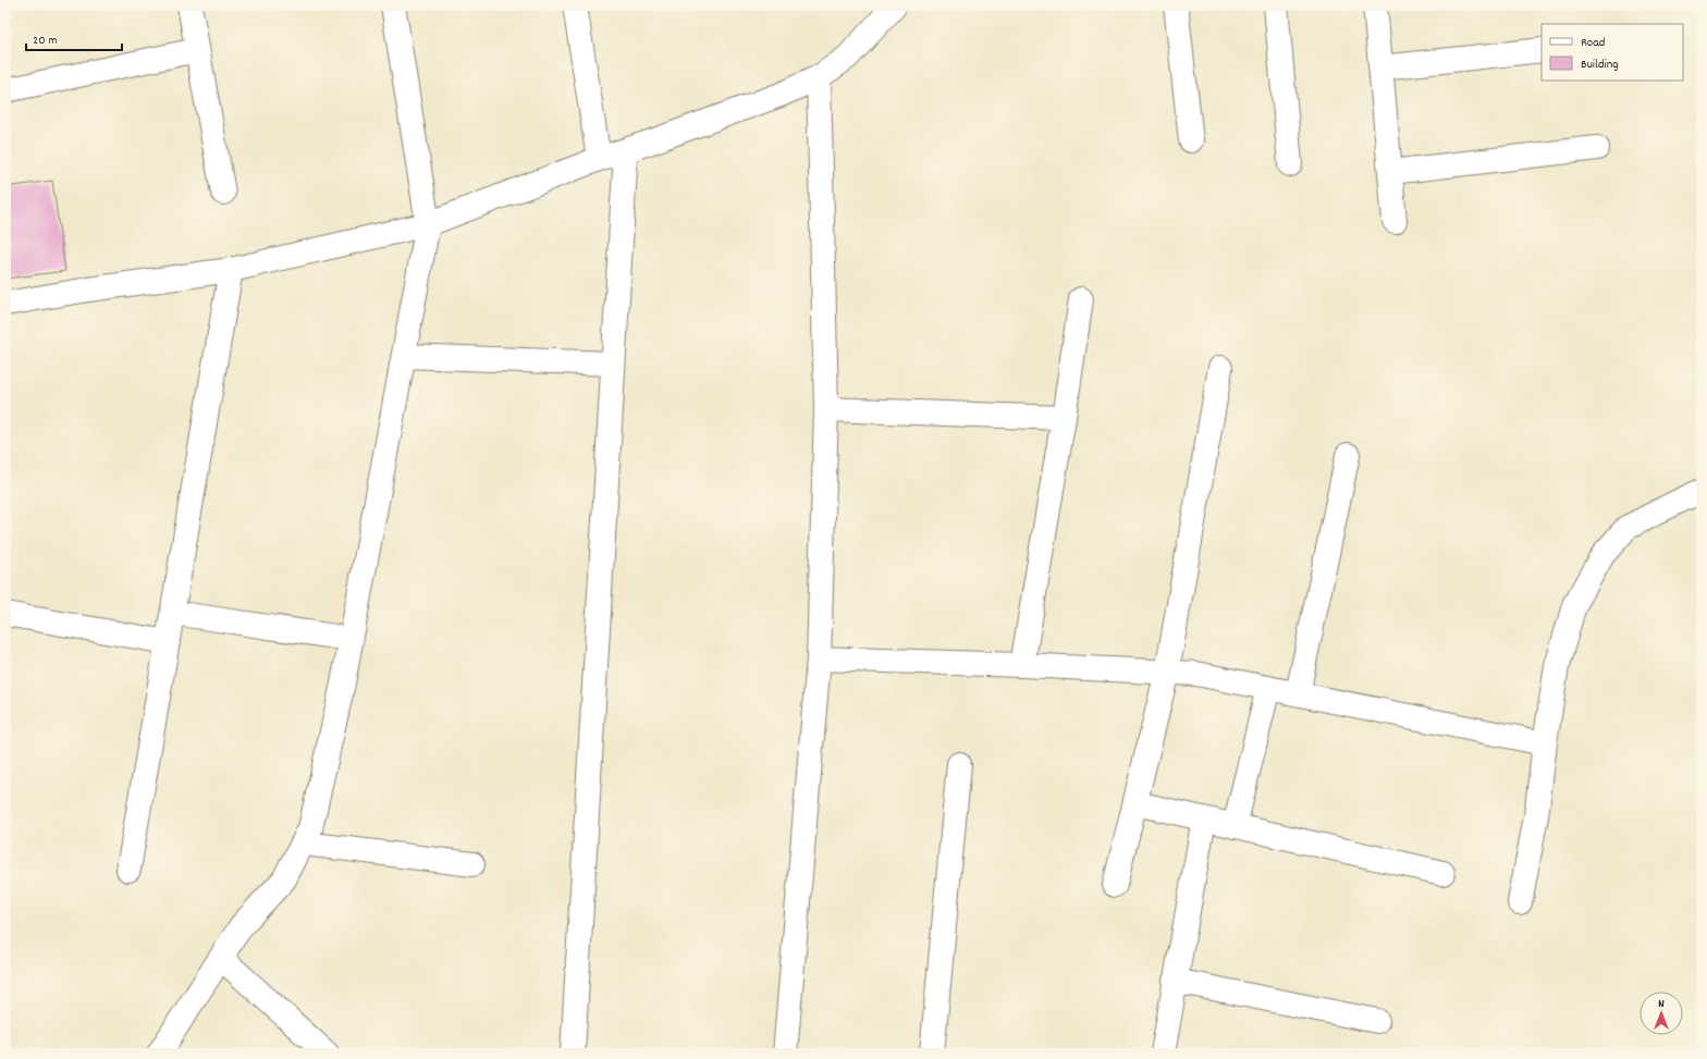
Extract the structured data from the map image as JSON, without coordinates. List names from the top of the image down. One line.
{"legend":["Road","Building"],"scale_bar":"20 m","north":"top"}
